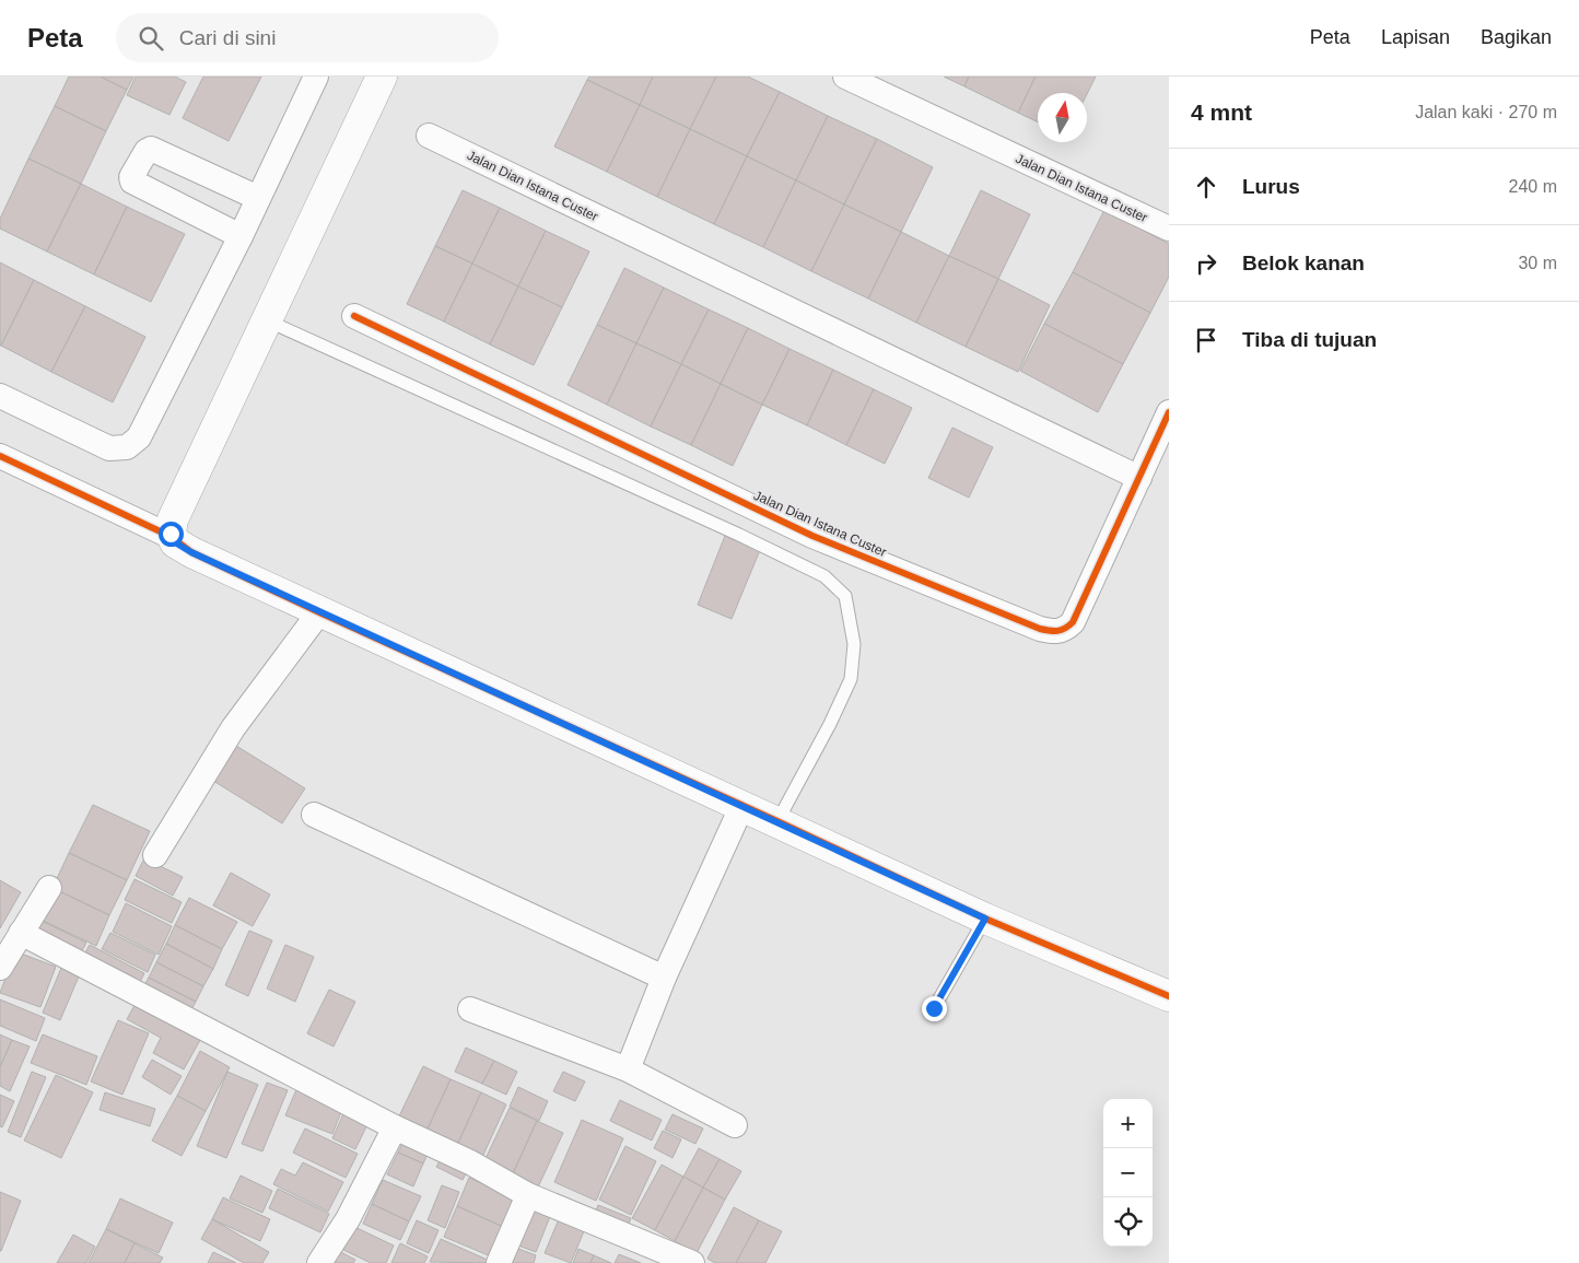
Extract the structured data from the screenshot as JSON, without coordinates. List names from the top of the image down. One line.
{"streets":{"street":["Jalan Dian Istana Custer"]},"north":"top","page":{"header":"Peta","search":"Cari di sini","nav":["Peta","Lapisan","Bagikan"],"heading":["4 mnt","Jalan kaki · 270 m"],"list":[["Lurus","240 m"],["Belok kanan","30 m"],"Tiba di tujuan"],"map_buttons":["+","−"]}}
